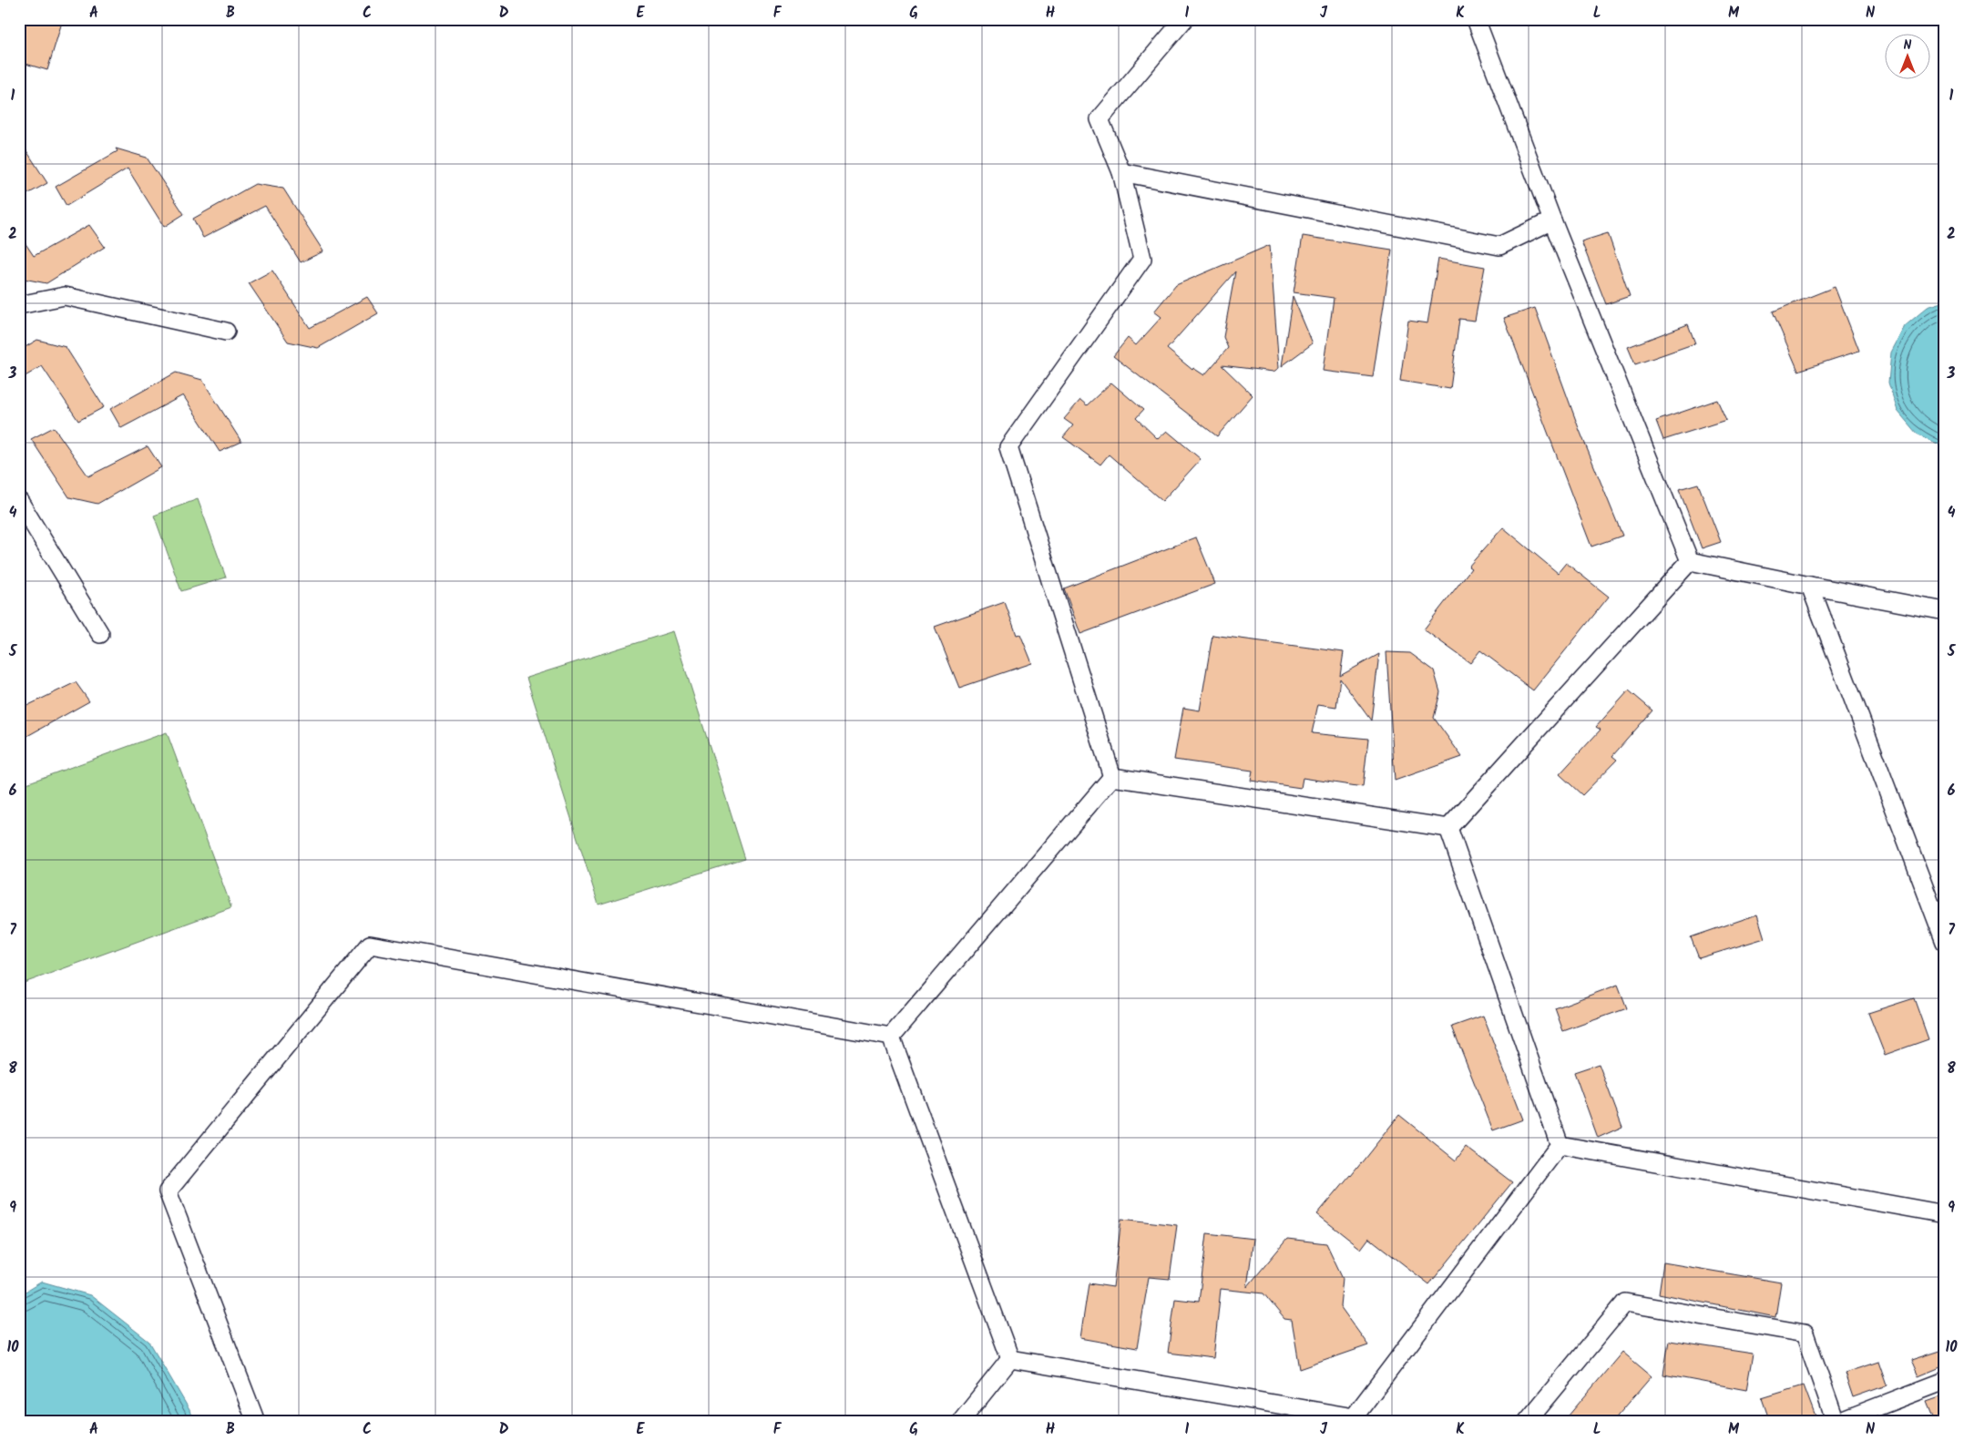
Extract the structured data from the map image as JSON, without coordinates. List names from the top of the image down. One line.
{"north":"top","grid":{"columns":["A","B","C","D","E","F","G","H","I","J","K","L","M","N"],"rows":["1","2","3","4","5","6","7","8","9","10"]}}
